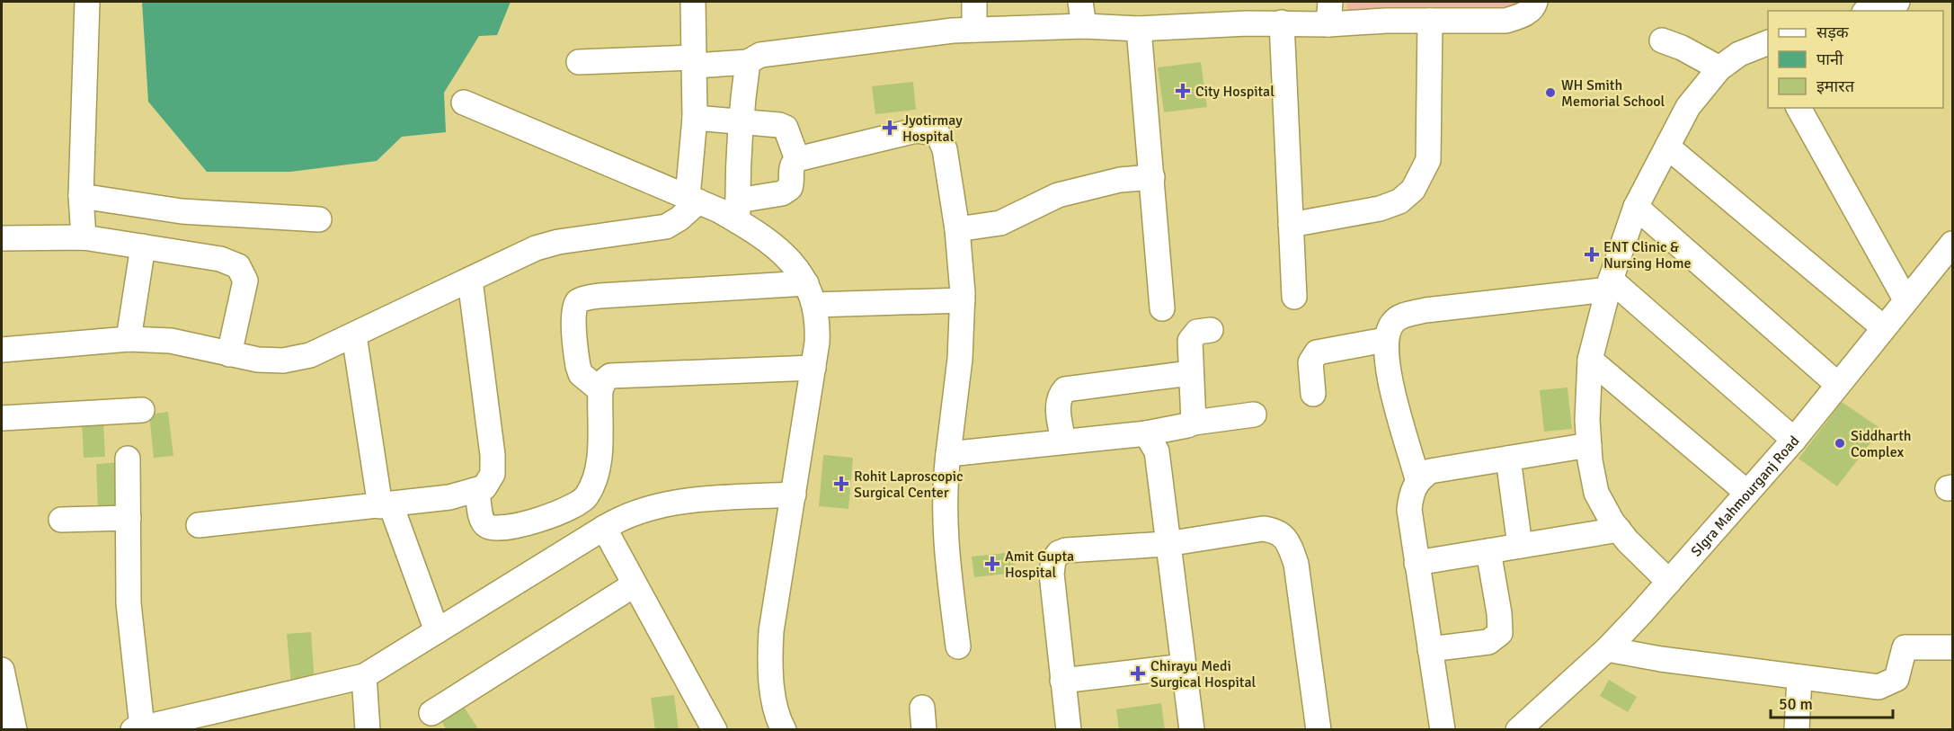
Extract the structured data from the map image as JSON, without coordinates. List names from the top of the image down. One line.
{"streets":{"street":["SIgra Mahmourganj Road"]},"places":{"health":["City Hospital","Jyotirmay Hospital","ENT Clinic & Nursing Home","Rohit Laproscopic Surgical Center","Amit Gupta Hospital","Chirayu Medi Surgical Hospital"],"other":["WH Smith Memorial School","Siddharth Complex"]},"legend":["सड़क","पानी","इमारत"],"scale_bar":"50 m"}
